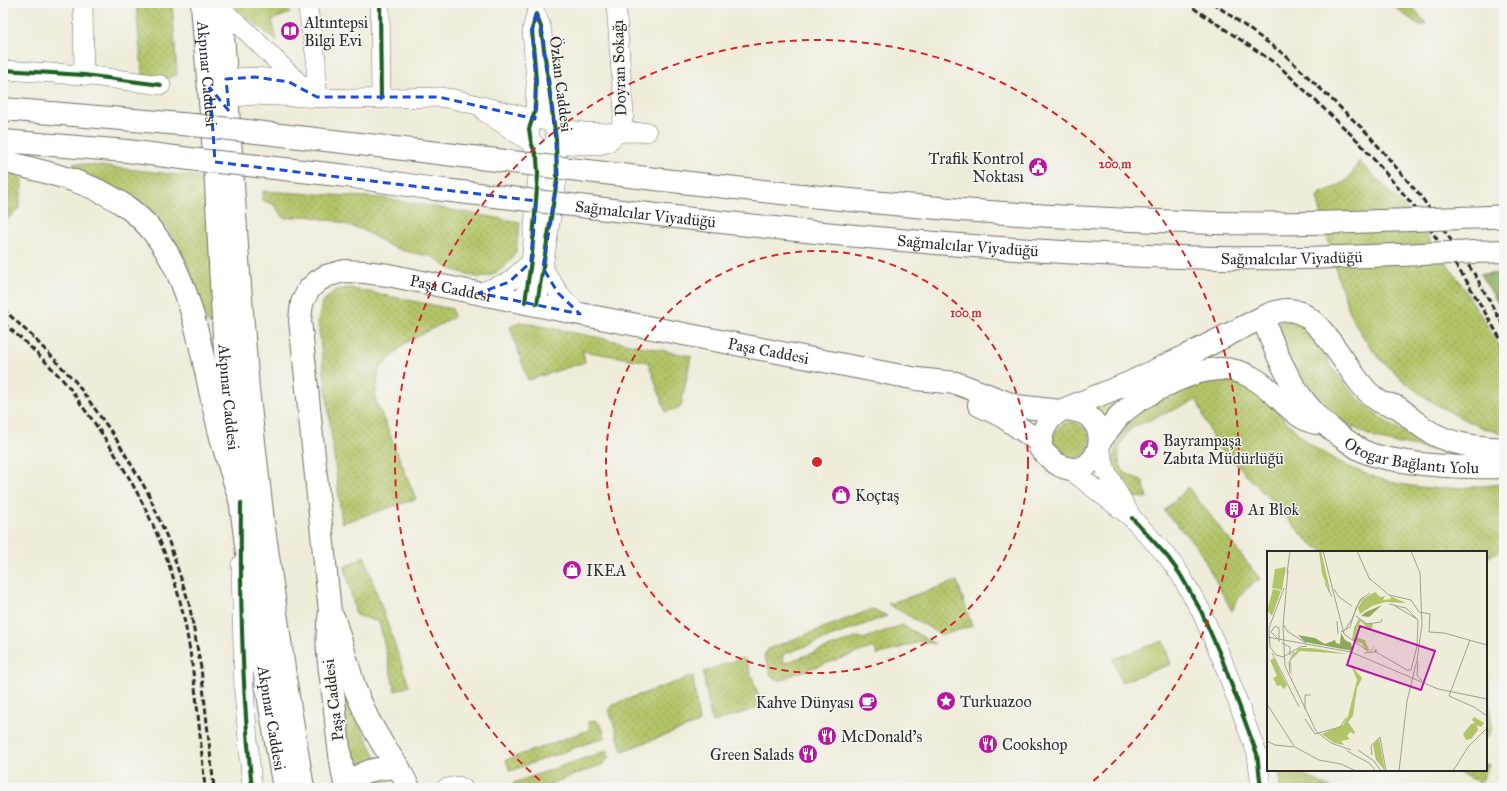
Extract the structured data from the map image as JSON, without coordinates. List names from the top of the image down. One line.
{"streets":{"main road":["Akpınar Caddesi","Sağmalcılar Viyadüğü","Paşa Caddesi","Otogar Bağlantı Yolu"],"street":["Doyran Sokağı","Özkan Caddesi"]},"crossings":[["Paşa Caddesi","Otogar Bağlantı Yolu"]],"places":{"library":["Altıntepsi Bilgi Evi"],"public building":["Trafik Kontrol Noktası","Bayrampaşa Zabıta Müdürlüğü"],"shop":["Koçtaş","IKEA"],"building":["A1 Blok"],"place":["Turkuazoo"],"cafe":["Kahve Dünyası"],"restaurant":["McDonald's","Cookshop","Green Salads"]},"rings":["200 m","100 m"]}
